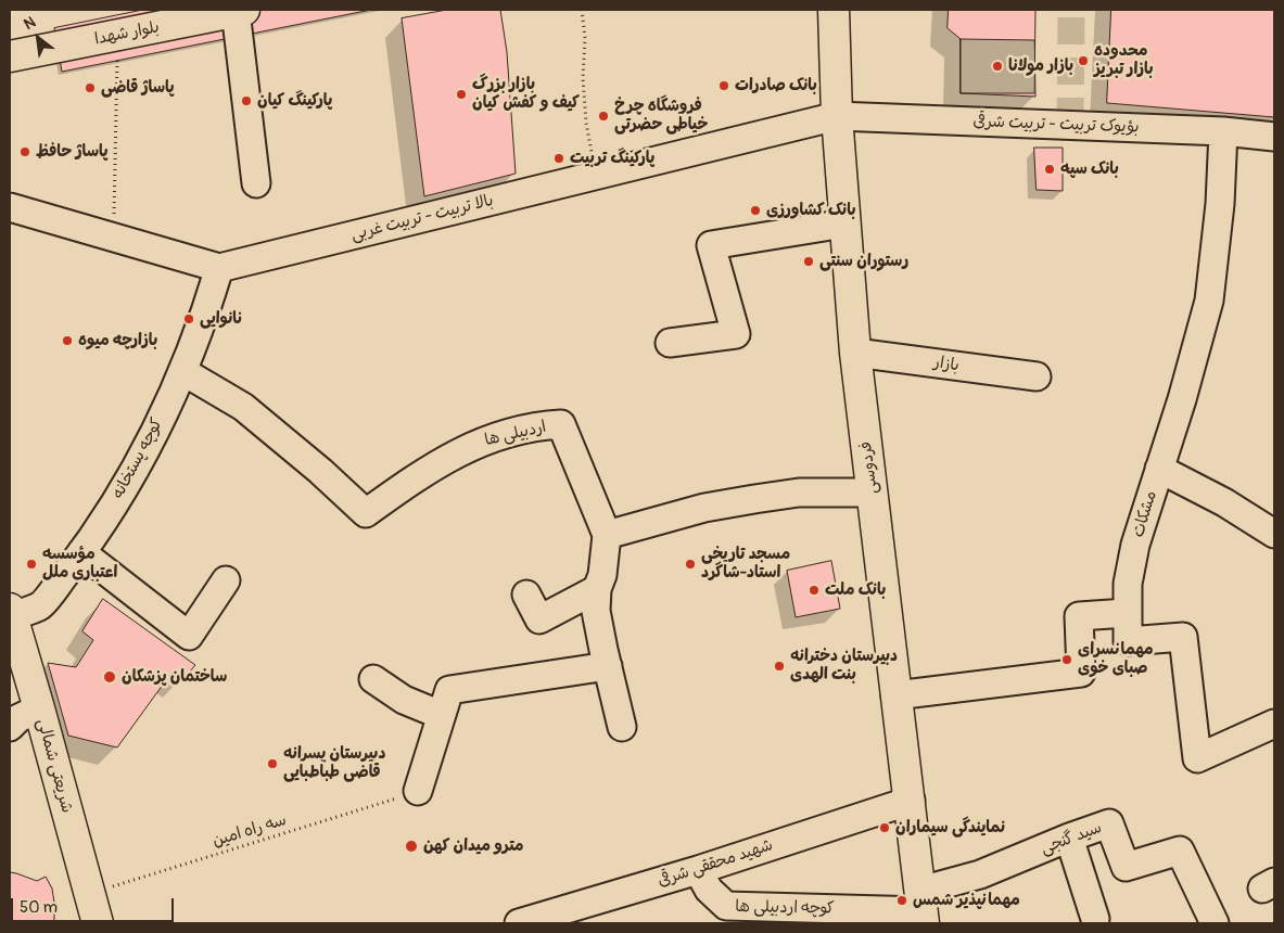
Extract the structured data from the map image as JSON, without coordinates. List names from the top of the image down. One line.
{"streets":{"main road":["بلوار شهدا","فردوسی","شریعتی شمالی"],"street":["بؤیوک تربیت - تربیت شرقی","بالا تربیت - تربیت غربی","بازار","اردبیلی ها","کوچه پستخانه","مشکات","سید گنجی","شهید محققی شرقی","کوچه اردبیلی ها"],"path":["سه راه امین"]},"crossings":[["بؤیوک تربیت - تربیت شرقی","بالا تربیت - تربیت غربی"],["بؤیوک تربیت - تربیت شرقی","فردوسی"],["بؤیوک تربیت - تربیت شرقی","مشکات"],["بالا تربیت - تربیت غربی","کوچه پستخانه"],["بالا تربیت - تربیت غربی","فردوسی"],["بازار","فردوسی"],["اردبیلی ها","کوچه پستخانه"],["کوچه پستخانه","شریعتی شمالی"],["فردوسی","سید گنجی"],["فردوسی","شهید محققی شرقی"],["فردوسی","کوچه اردبیلی ها"],["شریعتی شمالی","سه راه امین"],["سید گنجی","کوچه اردبیلی ها"],["شهید محققی شرقی","کوچه اردبیلی ها"]],"places":["محدوده بازار تبریز","بازار مولانا","بانک صادرات","پاساژ قاضی","بازار بزرگ کیف و کفش کیان","پارکینگ کیان","فروشگاه چرخ خیاطی حضرتی","پاساژ حافظ","پارکینگ تربیت","بانک سپه","بانک کشاورزی","رستوران سنتی","نانوایی","بازارچه میوه","مؤسسه اعتباری ملل","مسجد تاریخی استاد-شاگرد","بانک ملت","مهمانسرای صبای خوی","دبیرستان دخترانه بنت الهدی","ساختمان پزشکان","دبیرستان پسرانه قاضی طباطبایی","نمایندگی سیماران","مترو میدان کهن","مهمانپذیر شمس"],"scale_bar":"50 m","north":"top left"}
